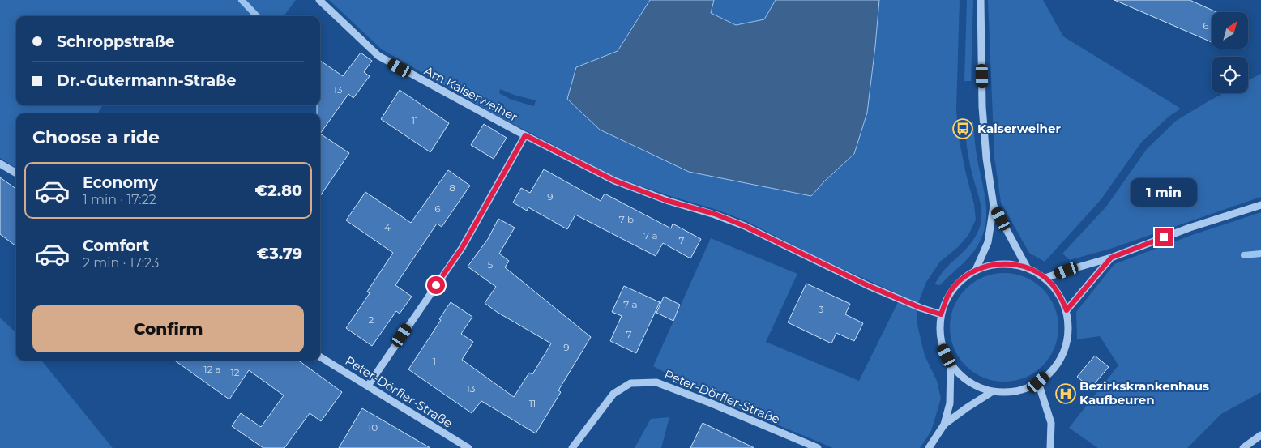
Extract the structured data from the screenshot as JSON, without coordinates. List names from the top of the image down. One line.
{"streets":{"street":["Am Kaiserweiher","Peter-Dörfler-Straße"]},"places":{"bus stop":["Kaiserweiher"],"hospital":["Bezirkskrankenhaus Kaufbeuren"]},"house_numbers":["6","13","11","8","9","6","7 b","4","7 a","7","5","7 a","3","2","7","9","1","12 a","12","13","11","10"],"north":"top right","page":{"banner":["Schroppstraße","Dr.-Gutermann-Straße"],"heading":"Choose a ride","list":[{"name":"Economy","note":"1 min · 17:22","value":"€2.80"},{"name":"Comfort","note":"2 min · 17:23","value":"€3.79"}],"bubble":"1 min","buttons":"Confirm"}}
